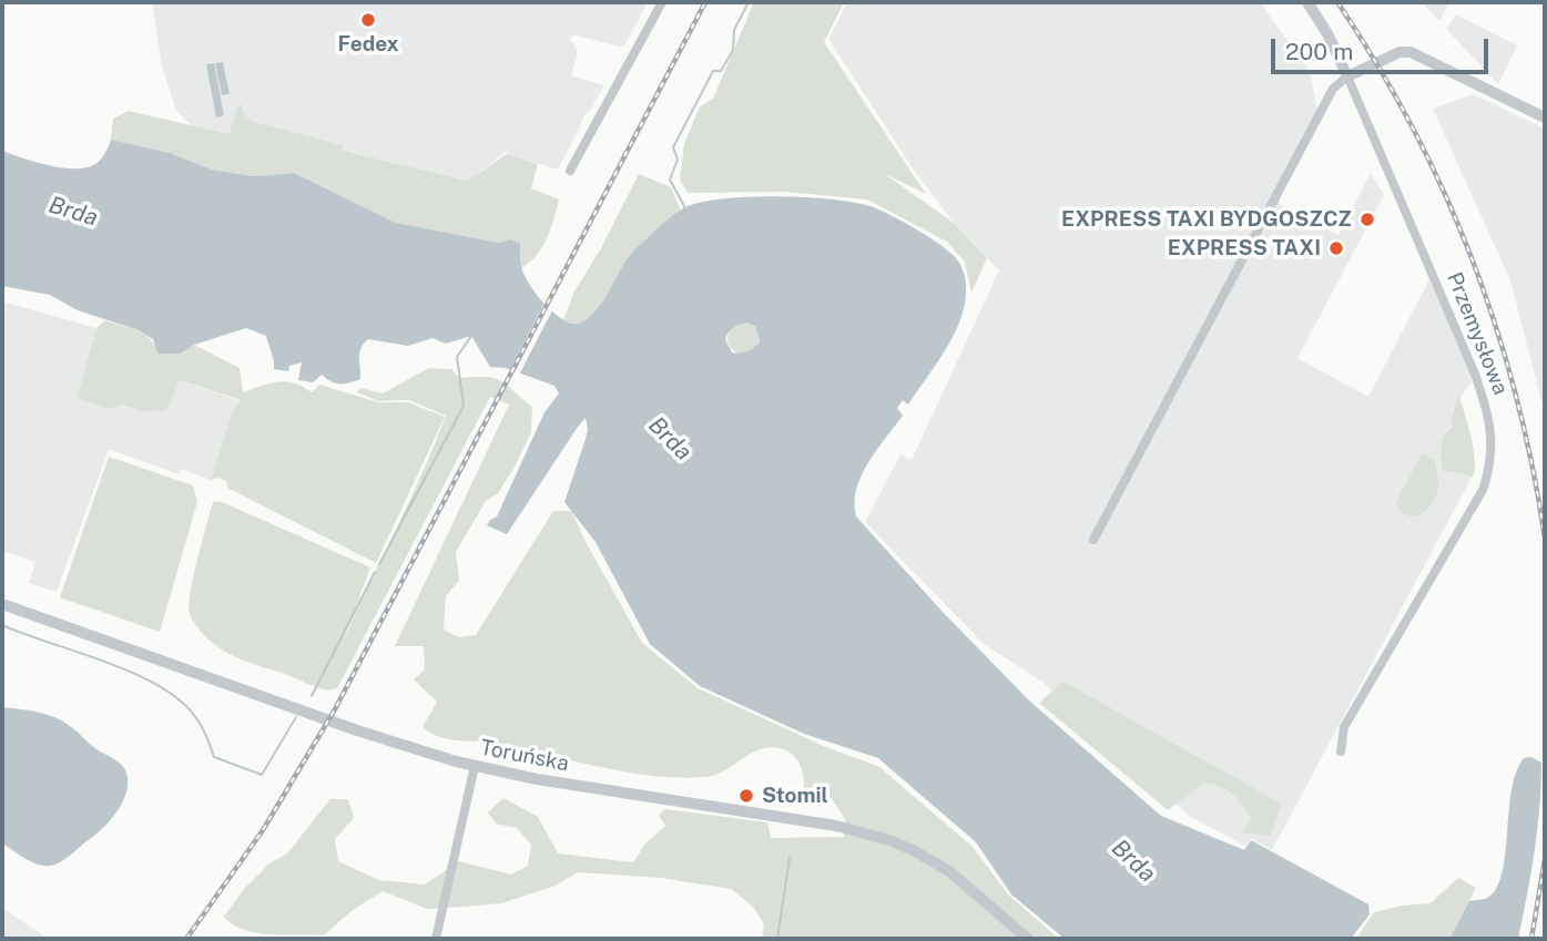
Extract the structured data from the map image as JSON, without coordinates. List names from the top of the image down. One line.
{"streets":{"street":["Przemysłowa","Toruńska"]},"water":["Brda"],"places":["Fedex","EXPRESS TAXI BYDGOSZCZ","EXPRESS TAXI","Stomil"],"scale_bar":"200 m"}
